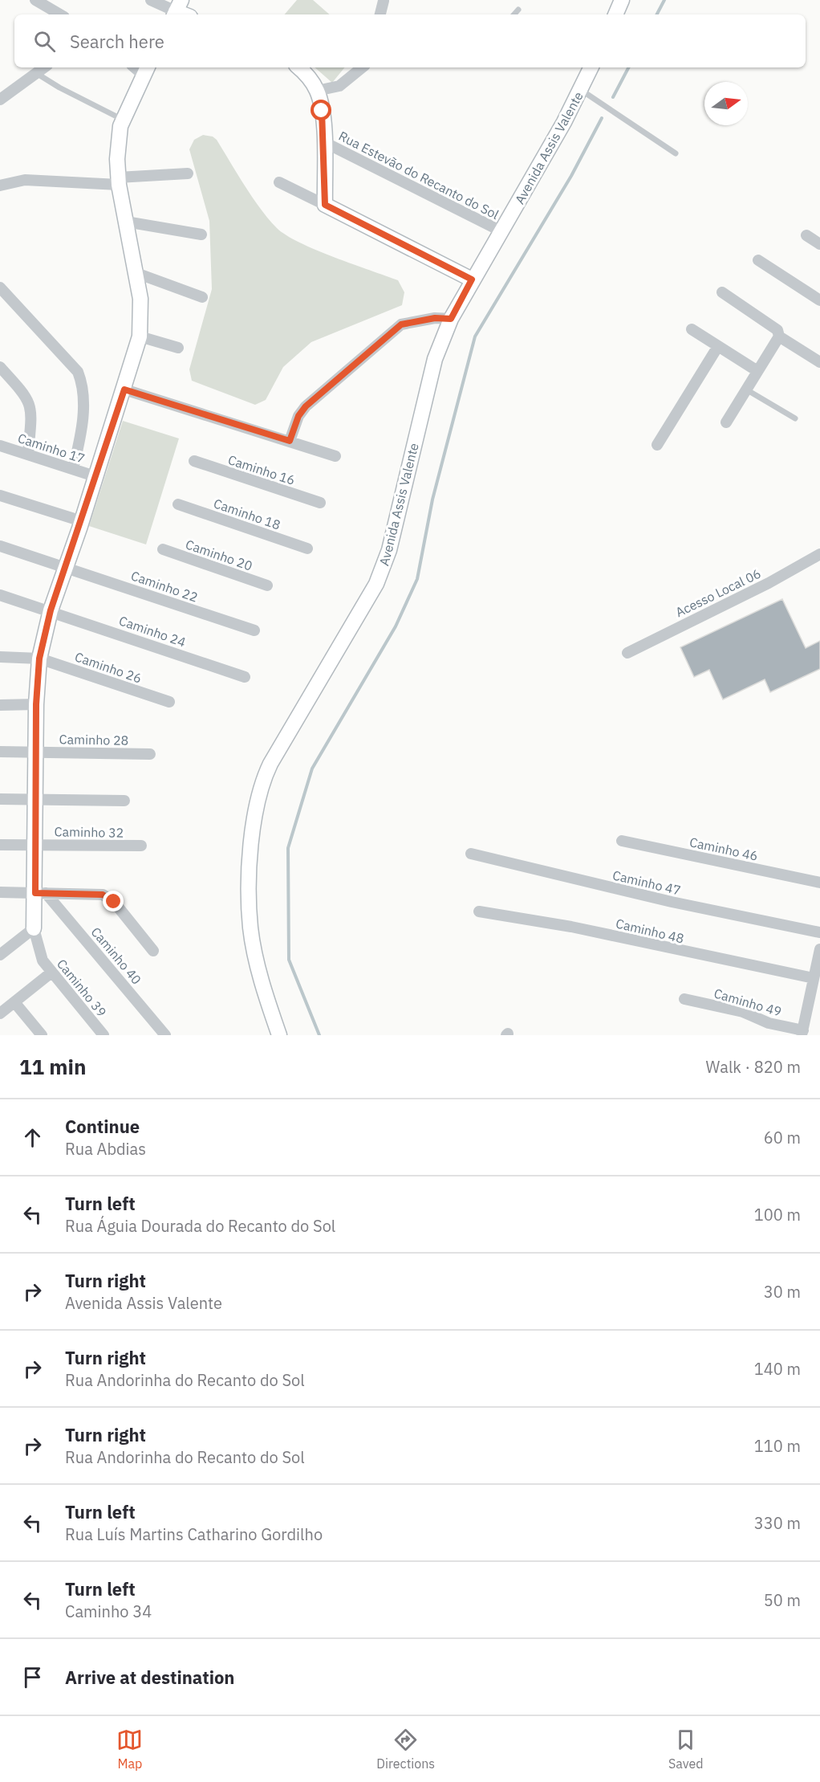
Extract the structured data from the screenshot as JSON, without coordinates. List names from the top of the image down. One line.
{"streets":{"street":["Avenida Assis Valente","Rua Estevão do Recanto do Sol","Caminho 17","Caminho 16","Caminho 18","Caminho 20","Caminho 22","Acesso Local 06","Caminho 24","Caminho 26","Caminho 28","Caminho 32","Caminho 46","Caminho 47","Caminho 48","Caminho 40","Caminho 39","Caminho 49"]},"crossings":[["Avenida Assis Valente","Rua Estevão do Recanto do Sol"]],"north":"right","page":{"search":"Search here","heading":["11 min","Walk · 820 m"],"list":[["Continue","Rua Abdias","60 m"],["Turn left","Rua Águia Dourada do Recanto do Sol","100 m"],["Turn right","Avenida Assis Valente","30 m"],["Turn right","Rua Andorinha do Recanto do Sol","140 m"],["Turn right","Rua Andorinha do Recanto do Sol","110 m"],["Turn left","Rua Luís Martins Catharino Gordilho","330 m"],["Turn left","Caminho 34","50 m"],"Arrive at destination"],"nav":["Map","Directions","Saved"]}}
